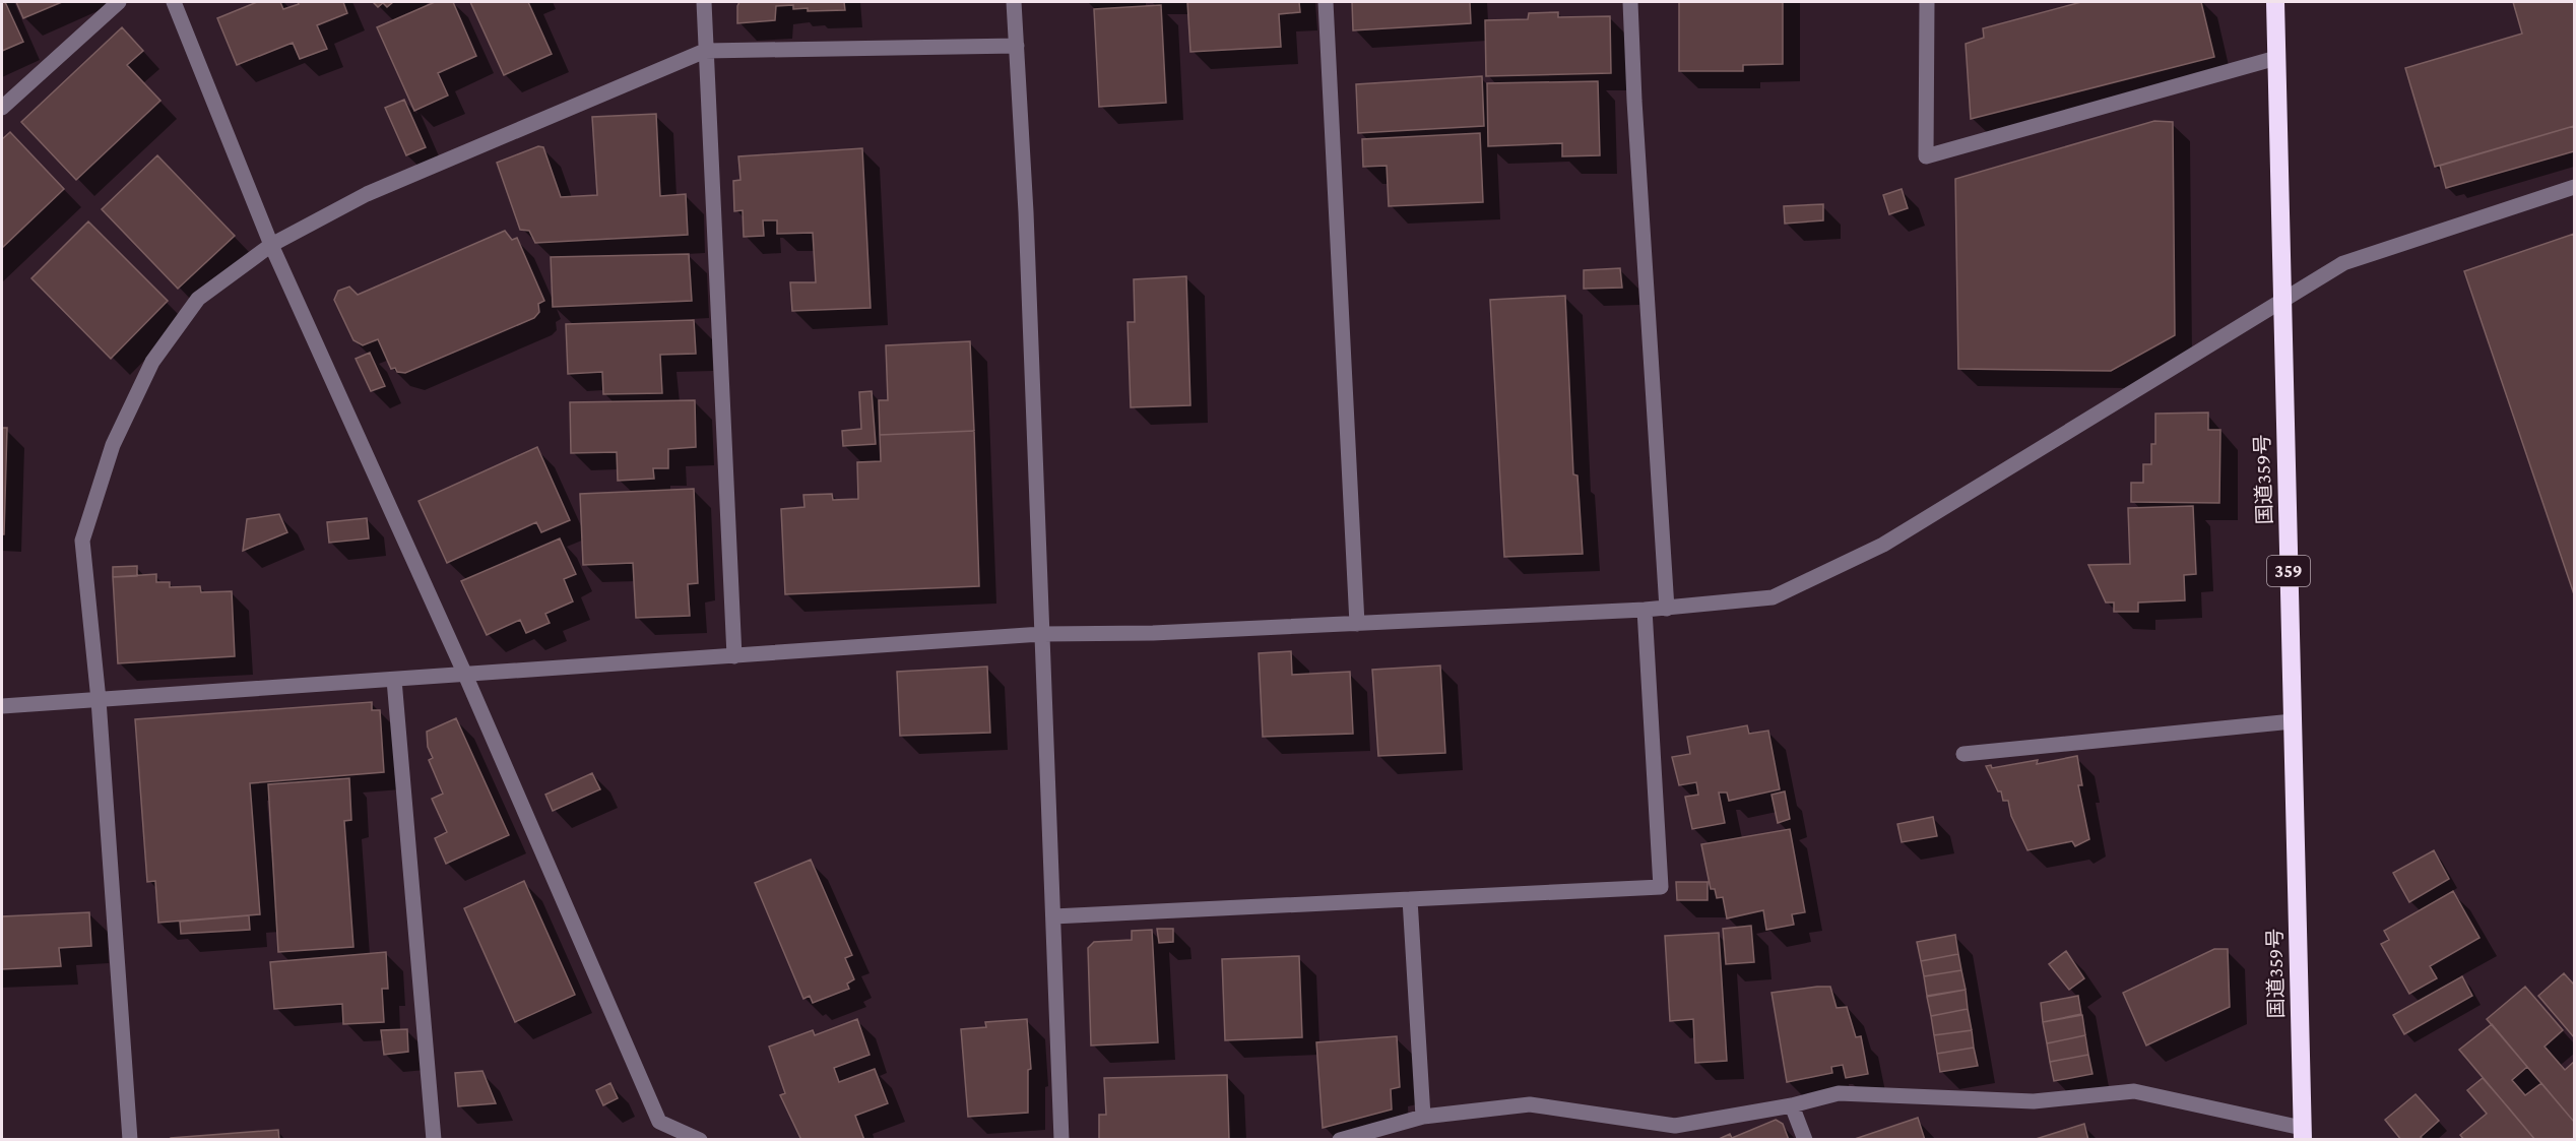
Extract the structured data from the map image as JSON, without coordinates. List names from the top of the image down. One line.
{"streets":{"highway":["国道359号","359"]}}
